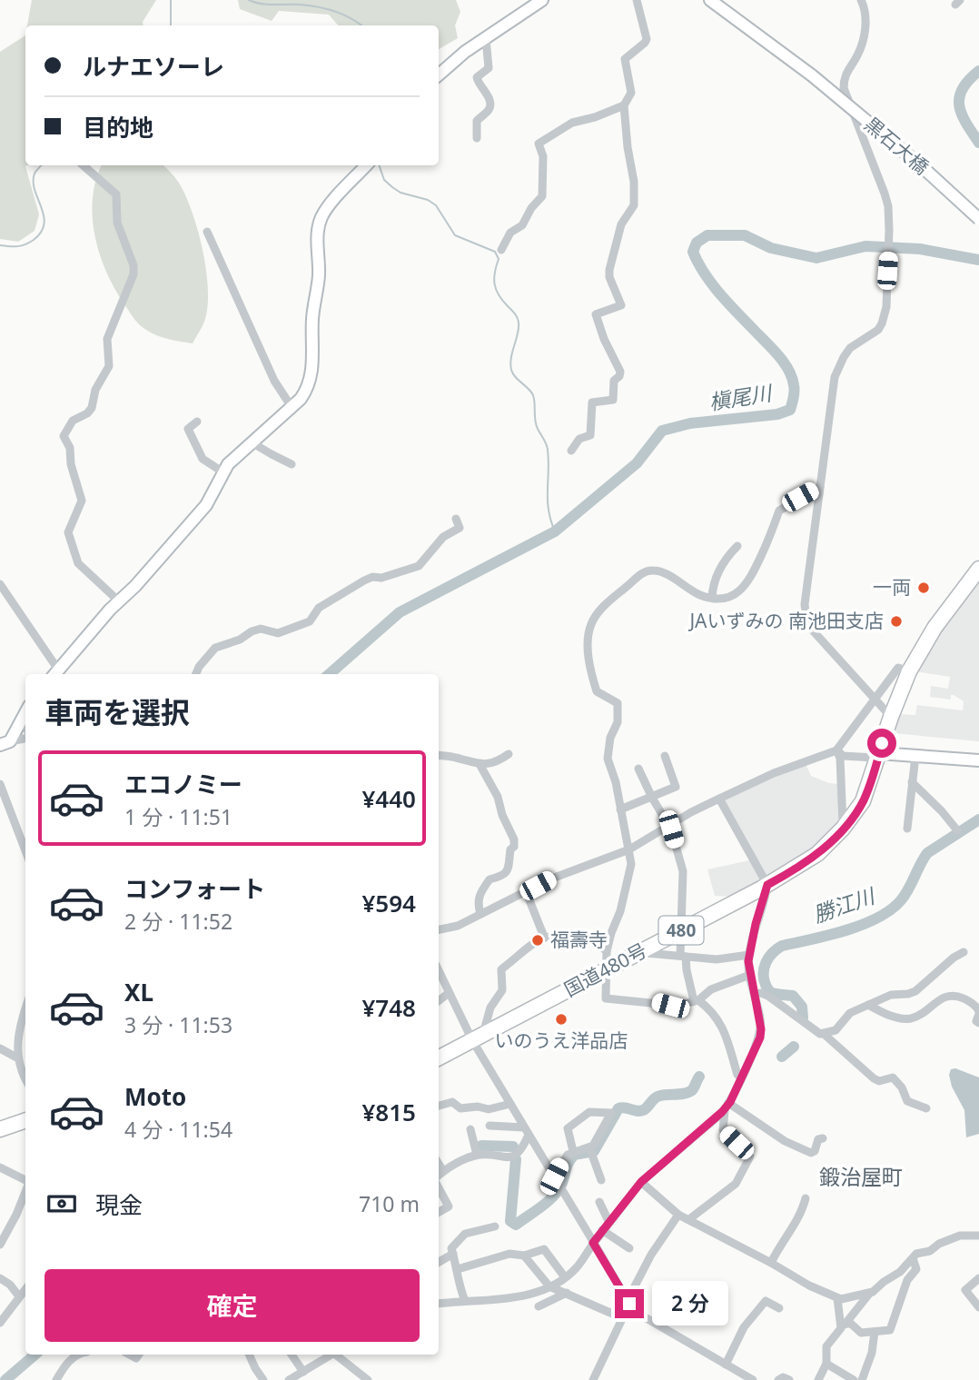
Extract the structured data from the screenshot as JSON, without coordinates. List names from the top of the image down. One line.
{"streets":{"highway":["480","国道480号"],"street":["黒石大橋"]},"districts":["鍛治屋町"],"water":["槇尾川","勝江川"],"places":["一両","JAいずみの 南池田支店","福壽寺","いのうえ洋品店"],"page":{"banner":["ルナエソーレ","目的地"],"heading":"車両を選択","list":[{"name":"エコノミー","note":"1 分 · 11:51","value":"¥440"},{"name":"コンフォート","note":"2 分 · 11:52","value":"¥594"},{"name":"XL","note":"3 分 · 11:53","value":"¥748"},{"name":"Moto","note":"4 分 · 11:54","value":"¥815"}],"pay":["現金","710 m"],"buttons":"確定","bubble":"2 分"}}
